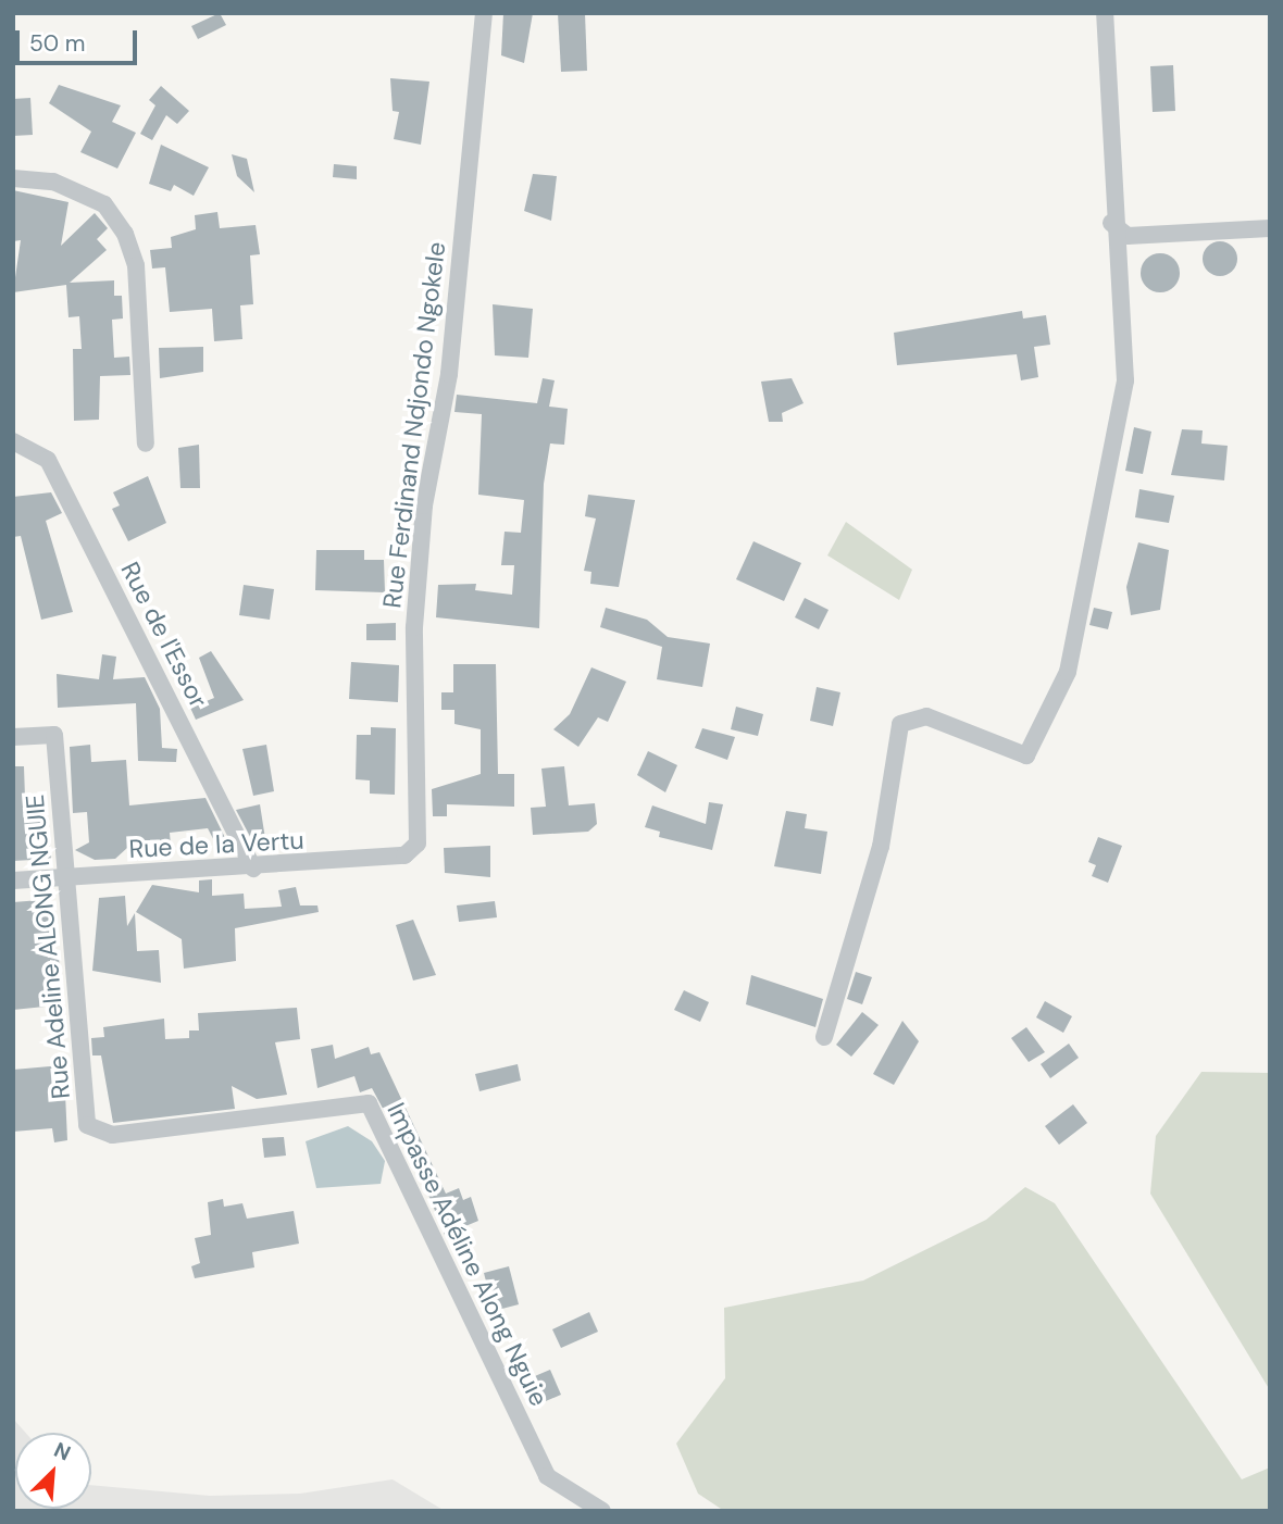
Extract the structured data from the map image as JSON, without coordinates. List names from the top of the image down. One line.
{"streets":{"street":["Rue Ferdinand Ndjondo Ngokele","Rue de l'Essor","Rue de la Vertu","Rue Adeline ALONG NGUIE","Impasse Adéline Along Nguie"]},"crossings":[["Rue Ferdinand Ndjondo Ngokele","Rue de la Vertu"],["Rue de l'Essor","Rue de la Vertu"],["Rue de la Vertu","Rue Adeline ALONG NGUIE"],["Rue Adeline ALONG NGUIE","Impasse Adéline Along Nguie"]],"scale_bar":"50 m","north":"top right"}
